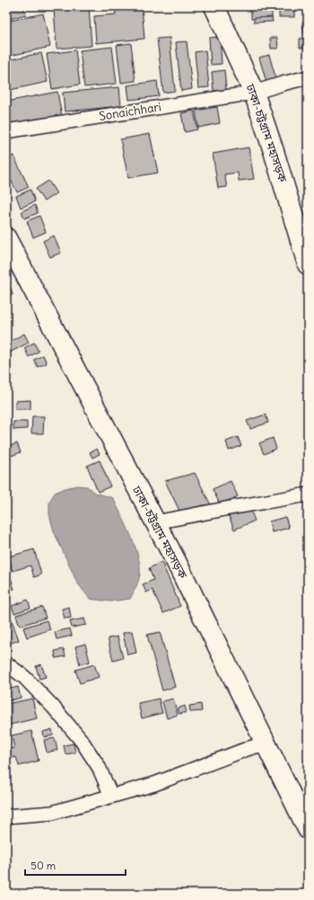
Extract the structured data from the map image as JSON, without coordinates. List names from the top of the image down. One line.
{"streets":{"highway":["ঢাকা-চট্টগ্রাম মহাসড়ক"],"street":["Sonaichhari"]},"crossings":[["Sonaichhari","ঢাকা-চট্টগ্রাম মহাসড়ক"]],"scale_bar":"50 m"}
